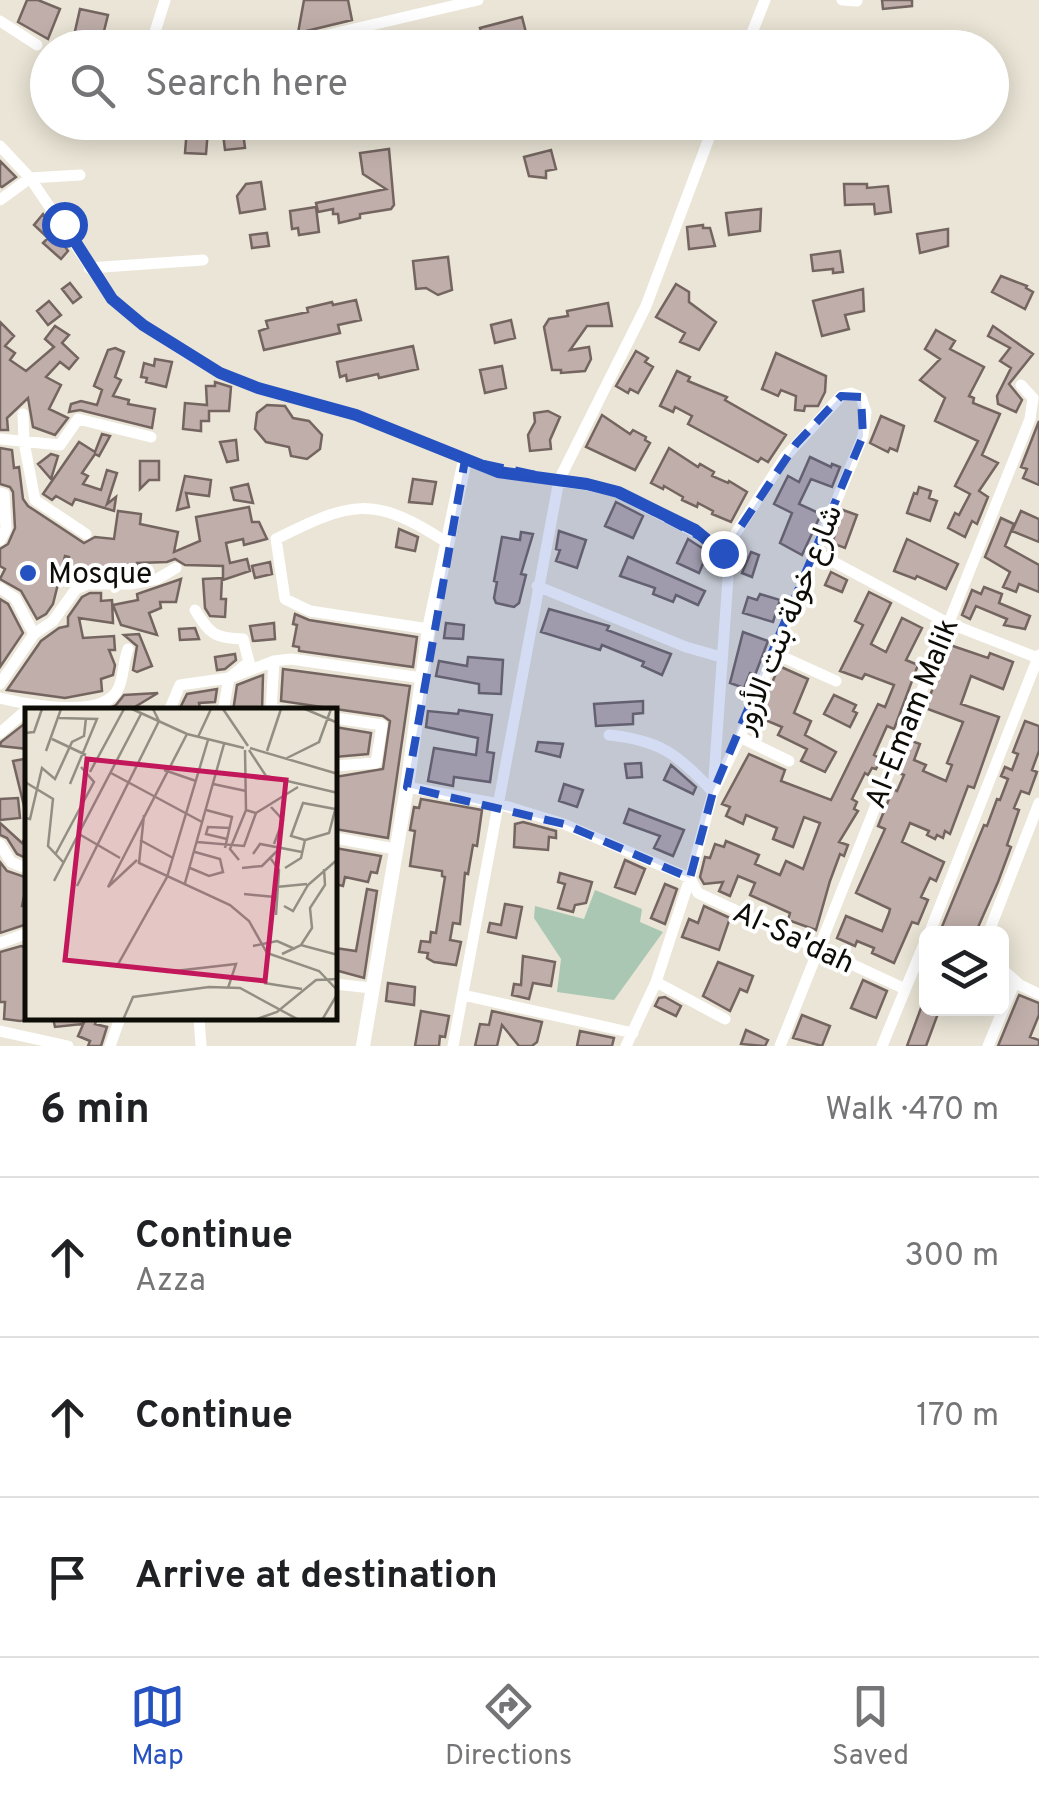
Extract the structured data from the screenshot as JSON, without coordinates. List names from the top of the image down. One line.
{"streets":{"street":["شارع خولة بنت الأزور","Al-Emam Malik","Al-Sa'dah"]},"crossings":[["شارع خولة بنت الأزور","Al-Sa'dah"],["Al-Emam Malik","Al-Sa'dah"]],"places":["Mosque"],"page":{"search":"Search here","heading":["6 min","Walk · 470 m"],"list":[["Continue","Azza","300 m"],["Continue","170 m"],"Arrive at destination"],"nav":["Map","Directions","Saved"]}}
